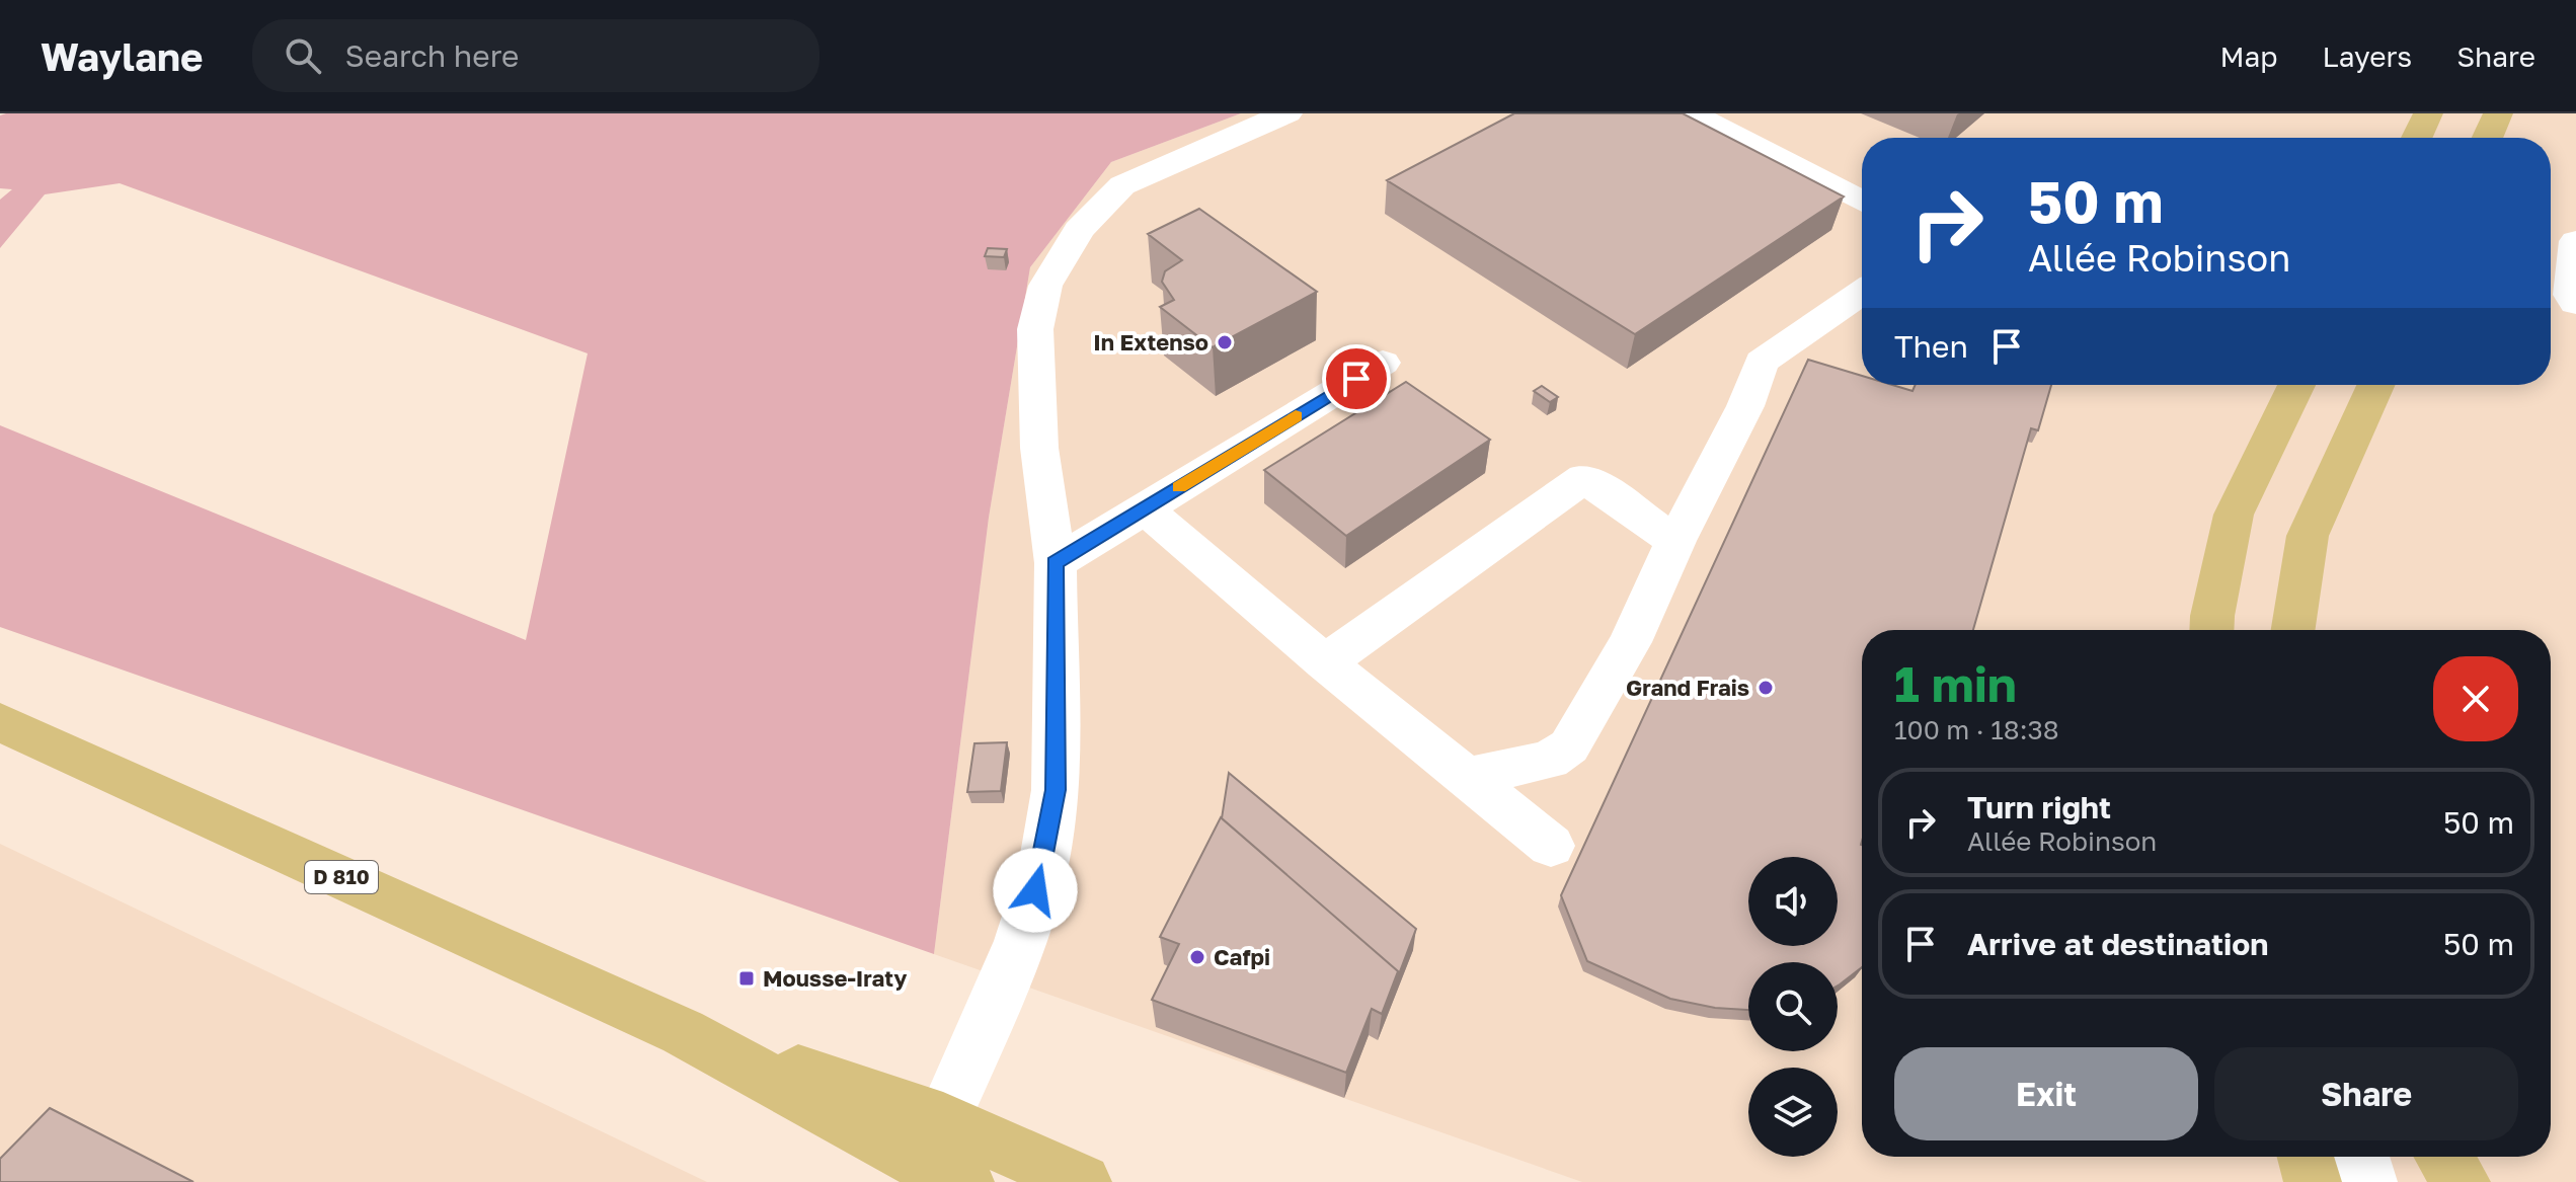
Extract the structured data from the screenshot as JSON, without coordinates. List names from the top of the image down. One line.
{"streets":{"main road":["D 810"]},"places":{"other":["In Extenso","Grand Frais","Cafpi"],"transit":["Mousse-Iraty"]},"page":{"header":"Waylane","search":"Search here","nav":["Map","Layers","Share"],"turn":["50 m","Allée Robinson"],"then":"Then","heading":["1 min","100 m · 18:38"],"list":[{"name":"Turn right","note":"Allée Robinson","value":"50 m"},{"name":"Arrive at destination","value":"50 m"}],"buttons":["Exit","Share"]}}
